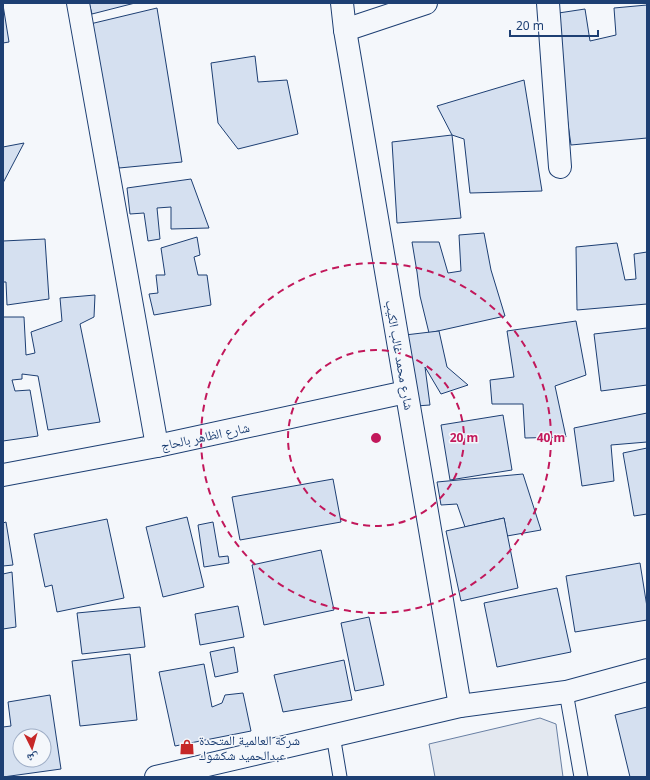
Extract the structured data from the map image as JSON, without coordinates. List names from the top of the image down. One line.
{"streets":{"street":["شارع محمد غالب الكيب","شارع الظاهر بالحاج"]},"crossings":[["شارع محمد غالب الكيب","شارع الظاهر بالحاج"]],"places":{"shop":["شركة العالمية المتحدة عبدالحميد شكشوك"]},"scale_bar":"20 m","north":"bottom","rings":["20 m","40 m"]}
